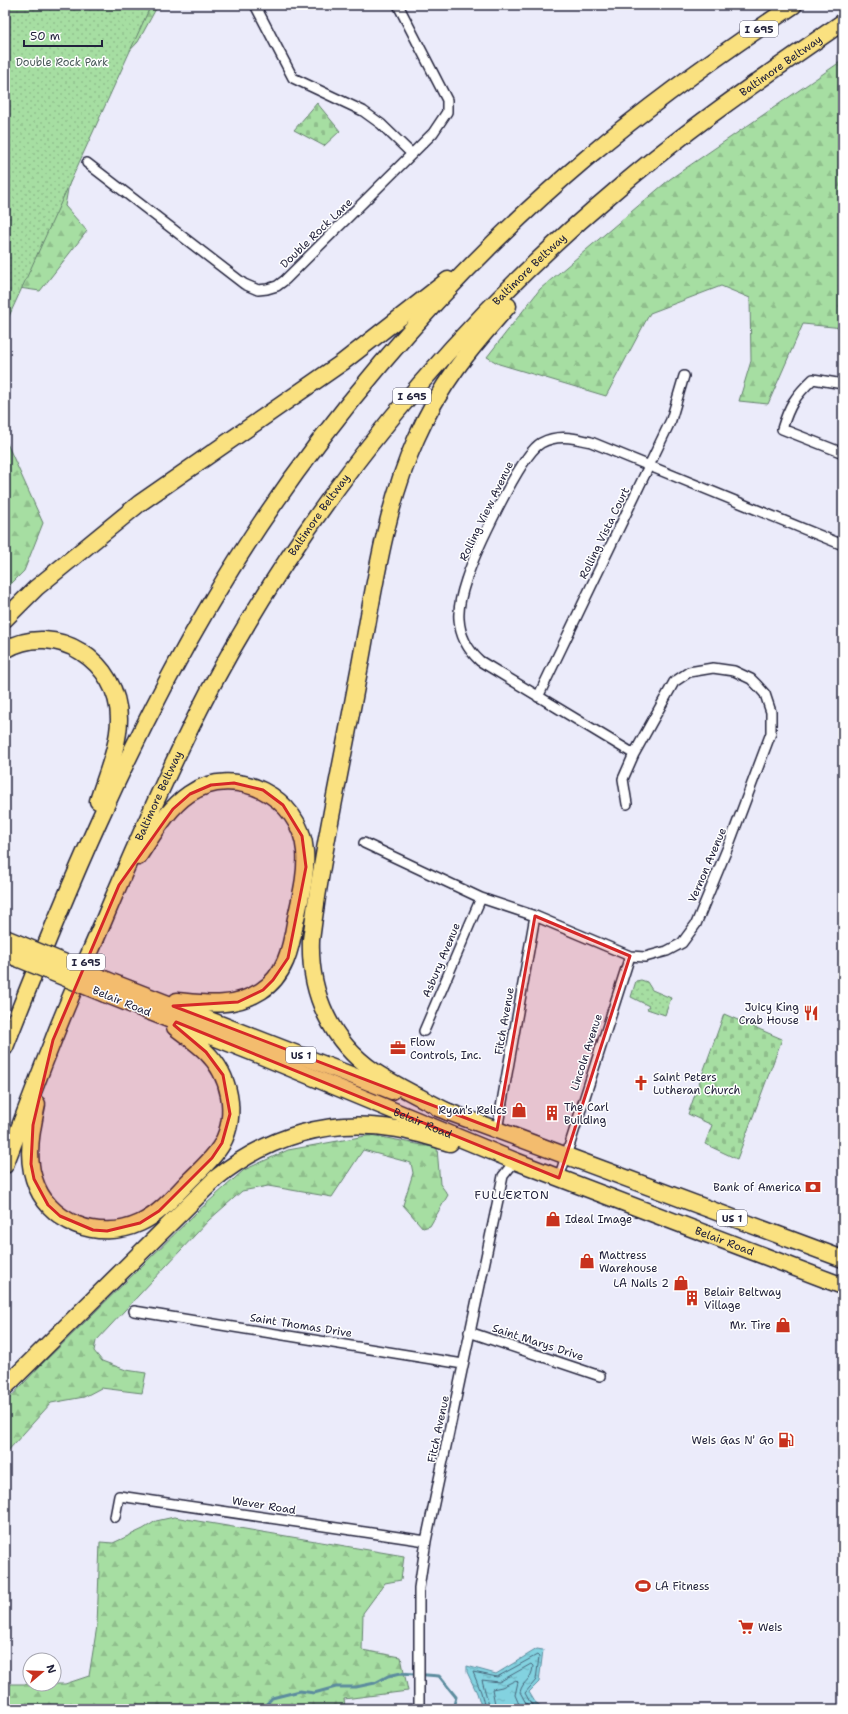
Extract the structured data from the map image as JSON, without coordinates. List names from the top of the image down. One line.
{"streets":{"highway":["I 695","Baltimore Beltway","Belair Road","US 1"],"street":["Double Rock Lane","Rolling View Avenue","Rolling Vista Court","Vernon Avenue","Asbury Avenue","Fitch Avenue","Lincoln Avenue","Saint Thomas Drive","Saint Marys Drive","Wever Road"]},"crossings":[["Rolling View Avenue","Rolling Vista Court"],["Rolling View Avenue","Vernon Avenue"],["Vernon Avenue","Asbury Avenue"],["Vernon Avenue","Fitch Avenue"],["Vernon Avenue","Lincoln Avenue"],["Belair Road","Fitch Avenue"],["Belair Road","Lincoln Avenue"],["Fitch Avenue","Saint Thomas Drive"],["Fitch Avenue","Saint Marys Drive"],["Fitch Avenue","Wever Road"]],"districts":["FULLERTON"],"parks":["Double Rock Park"],"places":{"restaurant":["Juicy King Crab House"],"office":["Flow Controls, Inc."],"church":["Saint Peters Lutheran Church"],"shop":["Ryan's Relics","Ideal Image","Mattress Warehouse","LA Nails 2","Mr. Tire"],"building":["The Carl Building","Belair Beltway Village"],"bank":["Bank of America"],"fuel station":["Weis Gas N' Go"],"sports":["LA Fitness"],"supermarket":["Weis"]},"scale_bar":"50 m","north":"right"}
